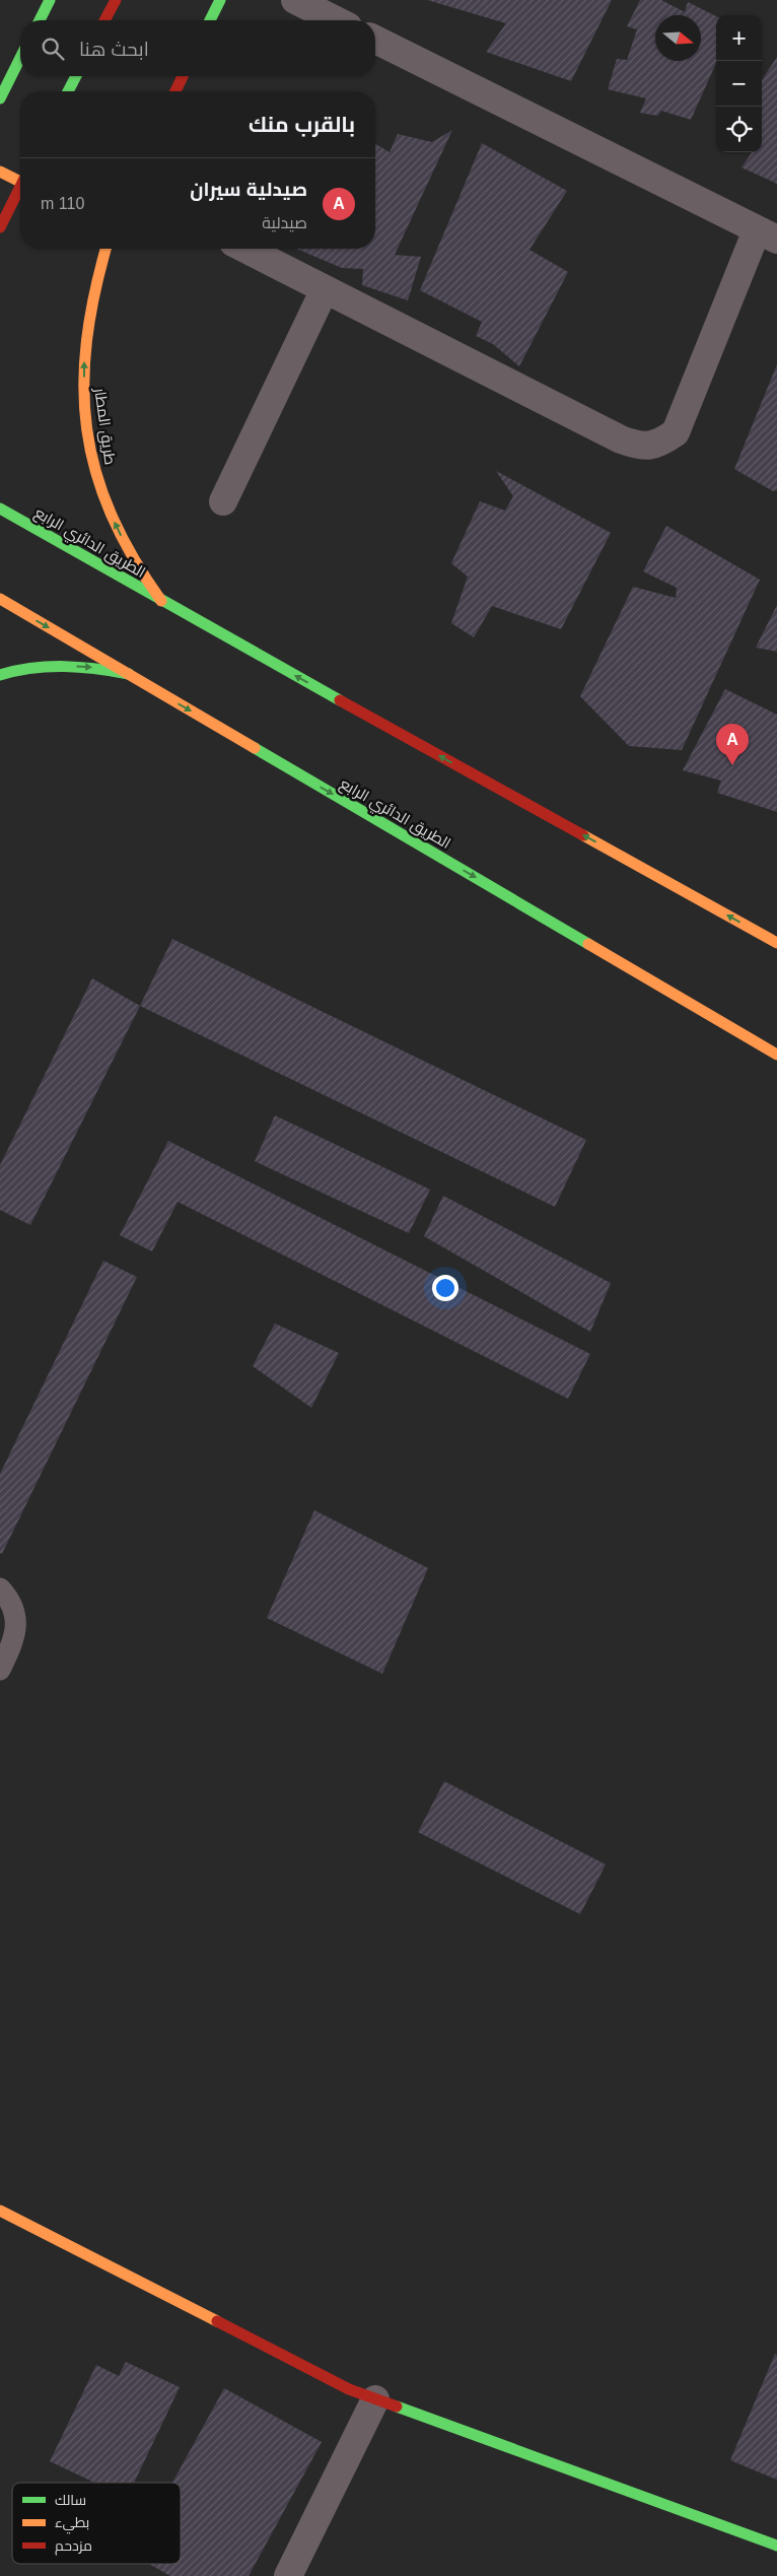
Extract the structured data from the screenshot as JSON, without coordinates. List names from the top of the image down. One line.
{"streets":{"main road":["طريق المطار","الطريق الدائري الرابع"]},"crossings":[["طريق المطار","الطريق الدائري الرابع"]],"one_way":["طريق المطار"],"legend":["سالك","بطيء","مزدحم"],"north":"right","page":{"map_buttons":["+","−"],"search":"ابحث هنا","heading":"بالقرب منك","list":[{"mark":"A","name":"صيدلية سيران","note":"صيدلية","value":"110 m"}],"pins":"A"}}
